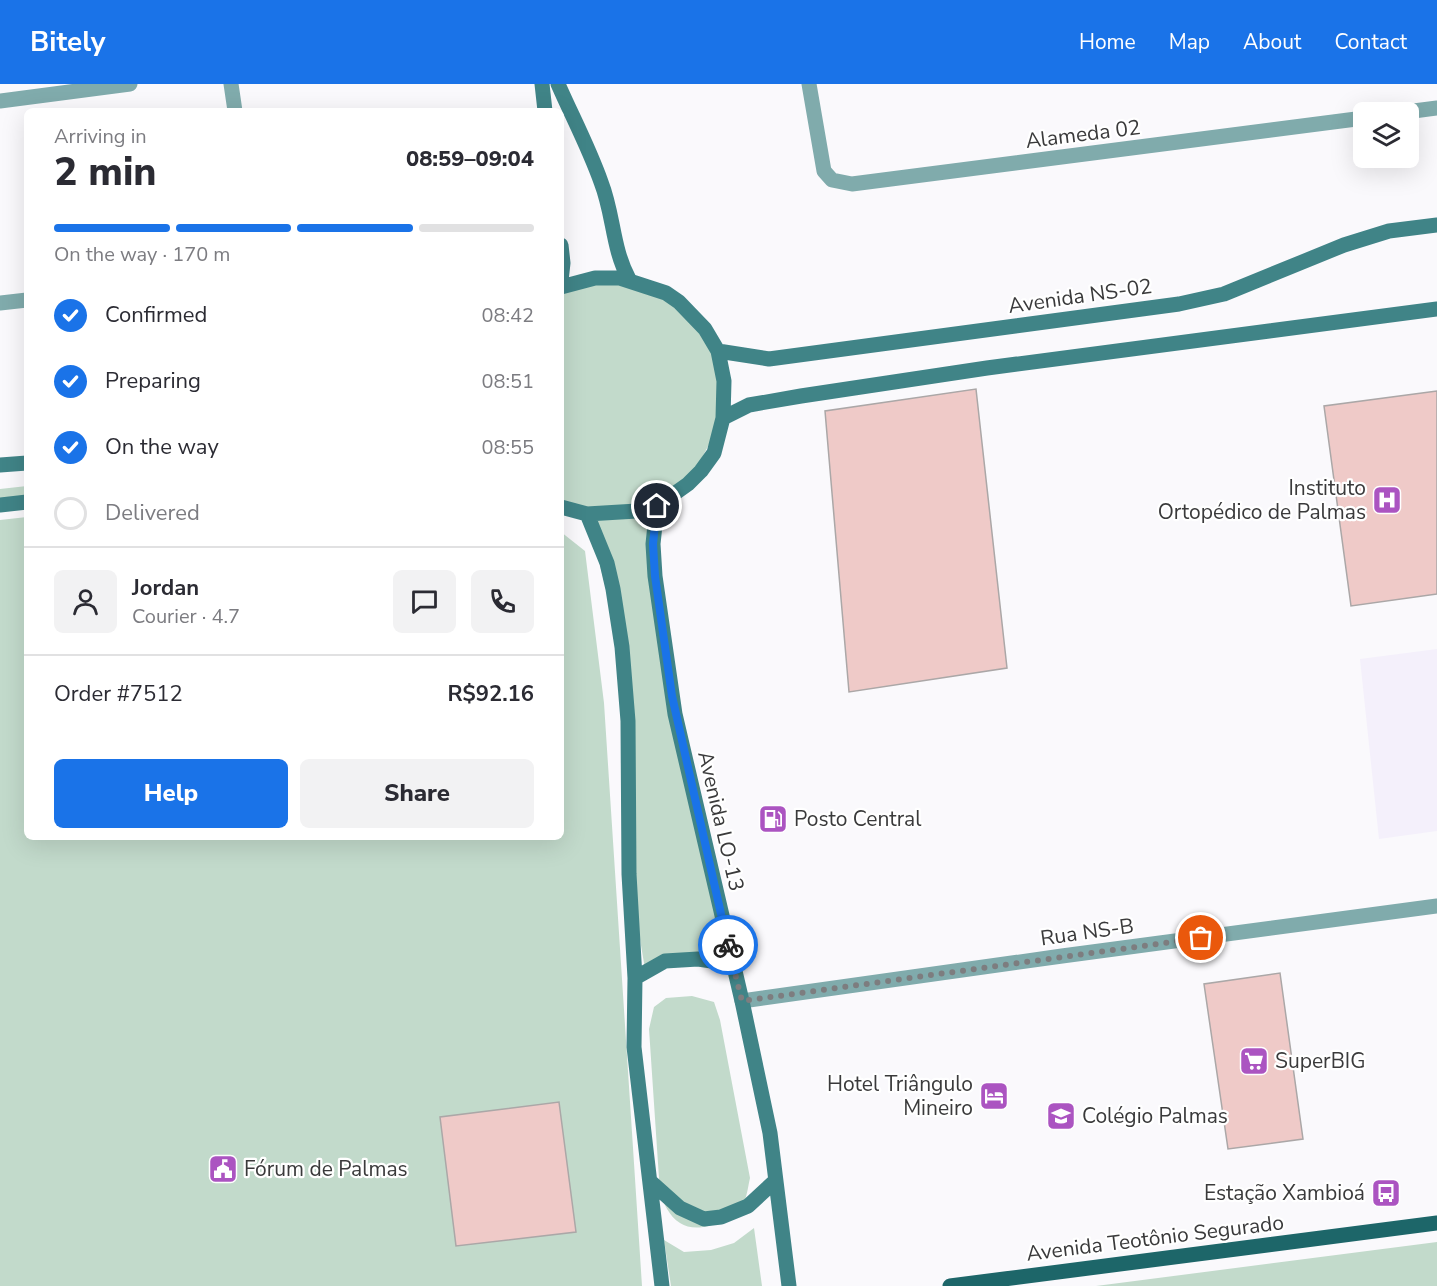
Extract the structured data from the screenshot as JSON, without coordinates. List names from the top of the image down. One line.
{"streets":{"main road":["Avenida Teotônio Segurado"],"street":["Alameda 02","Avenida NS-02","Avenida LO-13","Rua NS-B"]},"crossings":[["Avenida LO-13","Rua NS-B"]],"places":{"hospital":["Instituto Ortopédico de Palmas"],"fuel station":["Posto Central"],"supermarket":["SuperBIG"],"hotel":["Hotel Triângulo Mineiro"],"school or university":["Colégio Palmas"],"public building":["Fórum de Palmas"],"bus stop":["Estação Xambioá"]},"page":{"header":"Bitely","nav":["Home","Map","About","Contact"],"heading":["2 min","Arriving in","08:59–09:04"],"panel":["Jordan","Courier · 4.7","Order #7512","R$92.16"],"bar":"On the way · 170 m","list":[["Confirmed","08:42"],["Preparing","08:51"],["On the way","08:55"],"Delivered"],"buttons":["Help","Share"]}}
